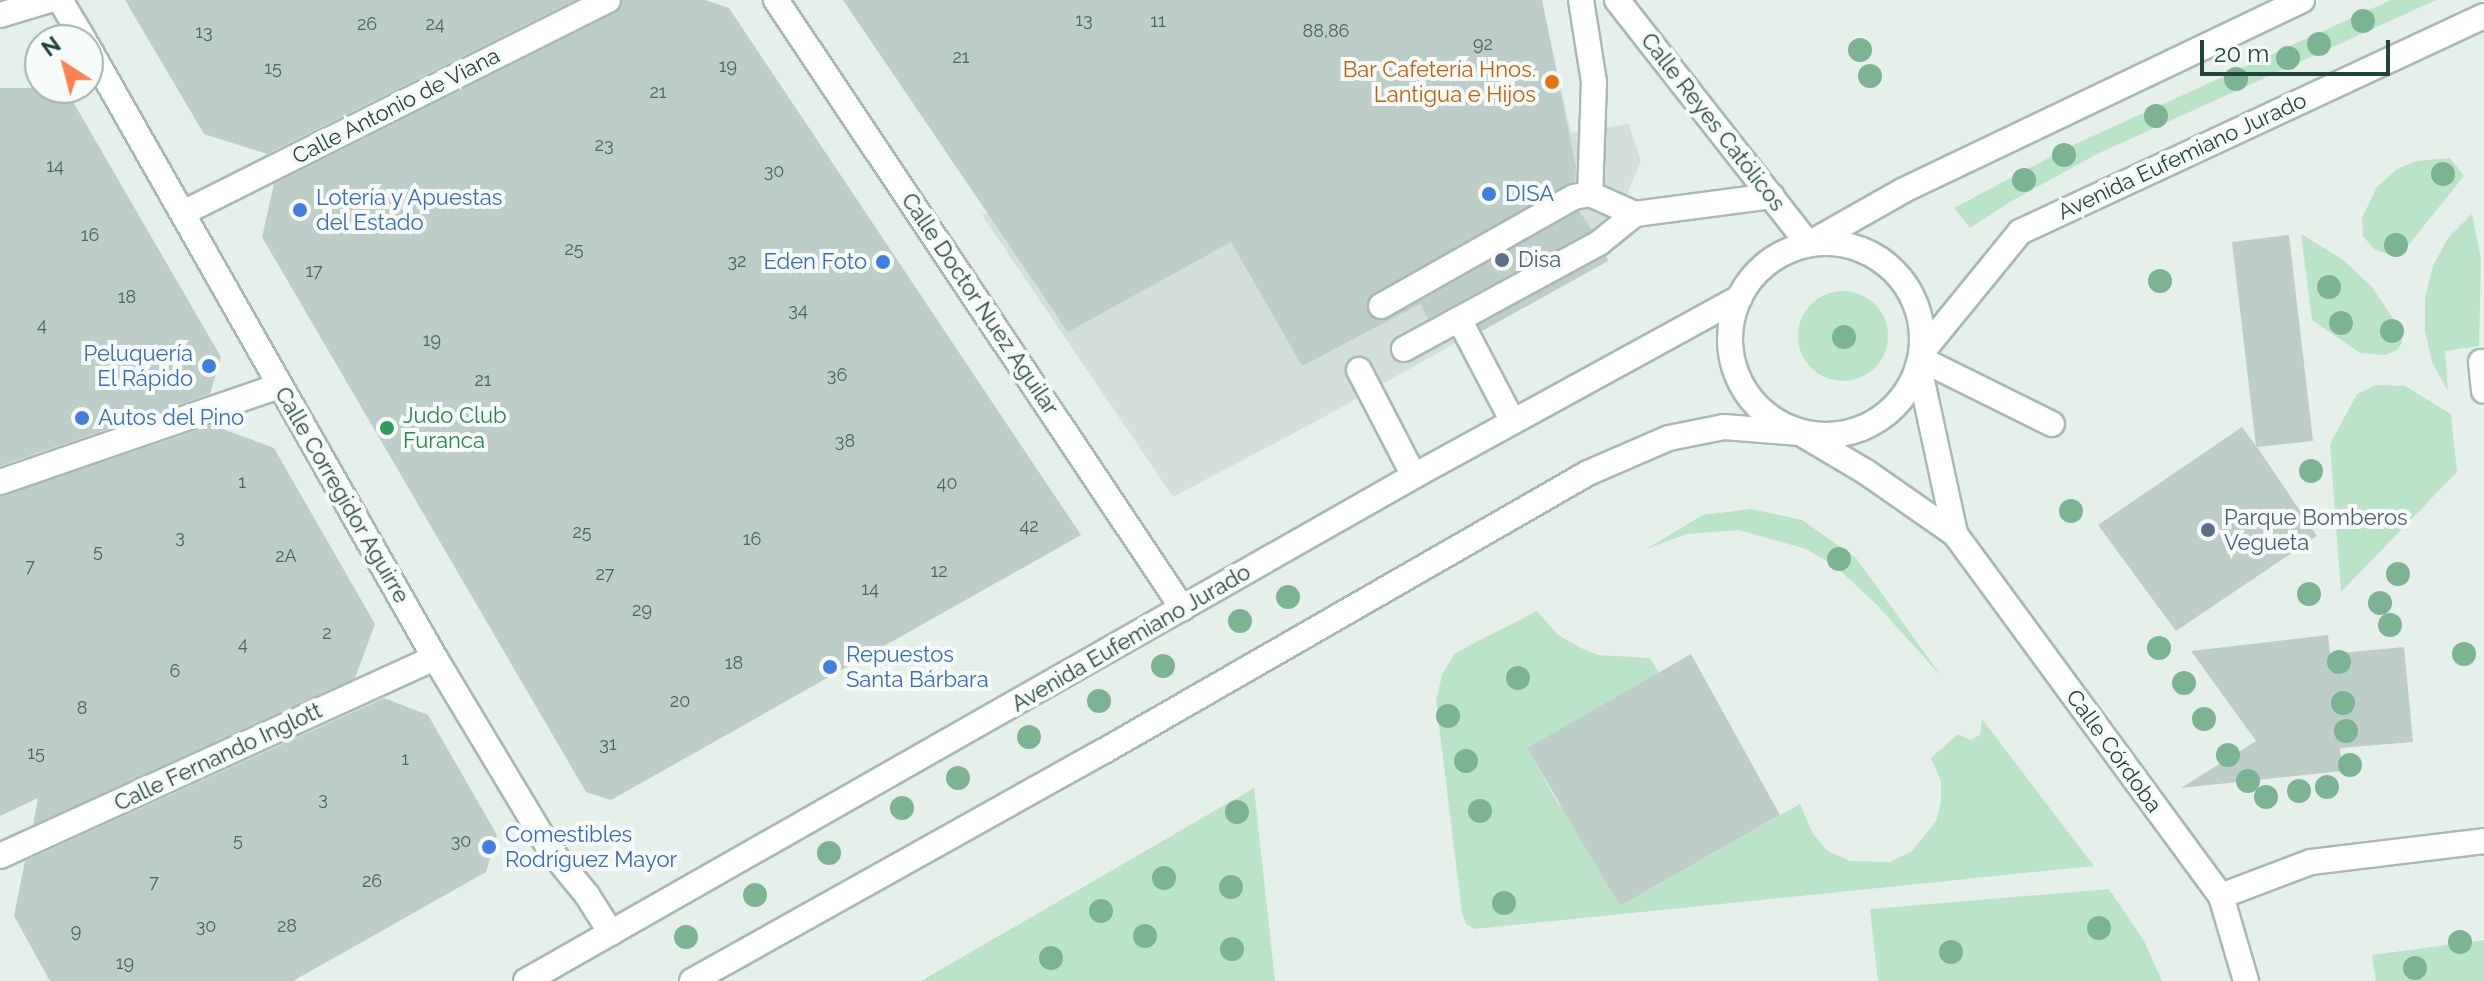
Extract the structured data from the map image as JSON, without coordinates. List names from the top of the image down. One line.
{"streets":{"street":["Calle Antonio de Viana","Calle Reyes Católicos","Avenida Eufemiano Jurado","Calle Doctor Nuez Aguilar","Calle Corregidor Aguirre","Calle Córdoba","Calle Fernando Inglott"]},"crossings":[["Calle Antonio de Viana","Calle Corregidor Aguirre"],["Calle Reyes Católicos","Avenida Eufemiano Jurado"],["Calle Reyes Católicos","Calle Córdoba"],["Avenida Eufemiano Jurado","Calle Doctor Nuez Aguilar"],["Avenida Eufemiano Jurado","Calle Corregidor Aguirre"],["Avenida Eufemiano Jurado","Calle Córdoba"],["Calle Corregidor Aguirre","Calle Fernando Inglott"]],"places":["Bar Cafetería Hnos. Lantigua e Hijos","DISA","Lotería y Apuestas del Estado","Disa","Eden Foto","Peluquería El Rápido","Autos del Pino","Judo Club Furanca","Parque Bomberos Vegueta","Repuestos Santa Bárbara","Comestibles Rodríguez Mayor"],"house_numbers":["13","11","26","24","88,86","13","92","21","19","15","21","23","14","30","16","25","32","17","18","34","4","19","36","21","38","1","40","42","25","3","16","5","2A","7","12","27","14","29","2","4","18","6","20","8","31","15","1","3","5","30","26","7","30","28","9","19"],"scale_bar":"20 m","north":"top left"}
